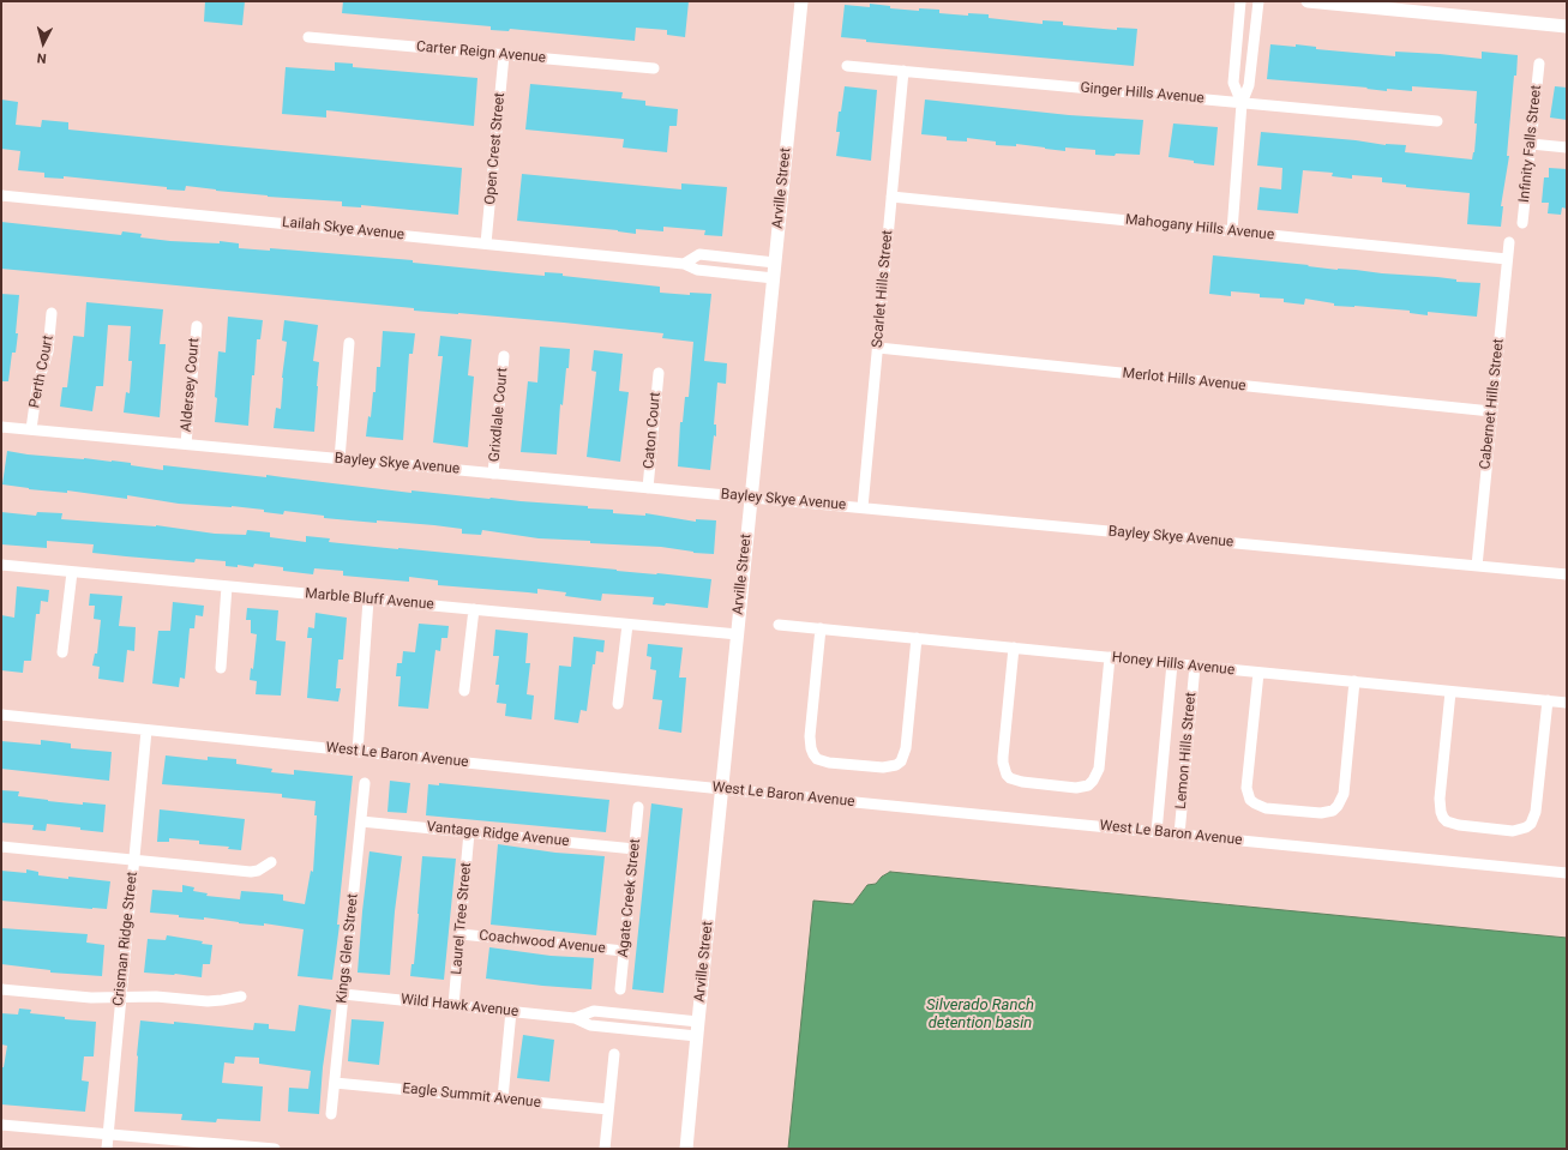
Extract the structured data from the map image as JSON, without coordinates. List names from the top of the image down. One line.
{"streets":{"street":["Carter Reign Avenue","Ginger Hills Avenue","Infinity Falls Street","Open Crest Street","Arville Street","Mahogany Hills Avenue","Lailah Skye Avenue","Scarlet Hills Street","Perth Court","Merlot Hills Avenue","Aldersey Court","Cabernet Hills Street","Grixdlale Court","Caton Court","Bayley Skye Avenue","Marble Bluff Avenue","Honey Hills Avenue","Lemon Hills Street","West Le Baron Avenue","Vantage Ridge Avenue","Agate Creek Street","Laurel Tree Street","Crisman Ridge Street","Coachwood Avenue","Kings Glen Street","Wild Hawk Avenue","Eagle Summit Avenue"]},"crossings":[["Carter Reign Avenue","Open Crest Street"],["Ginger Hills Avenue","Scarlet Hills Street"],["Open Crest Street","Lailah Skye Avenue"],["Arville Street","Lailah Skye Avenue"],["Arville Street","Bayley Skye Avenue"],["Arville Street","Marble Bluff Avenue"],["Arville Street","West Le Baron Avenue"],["Arville Street","Wild Hawk Avenue"],["Mahogany Hills Avenue","Scarlet Hills Street"],["Mahogany Hills Avenue","Cabernet Hills Street"],["Scarlet Hills Street","Merlot Hills Avenue"],["Scarlet Hills Street","Bayley Skye Avenue"],["Perth Court","Bayley Skye Avenue"],["Merlot Hills Avenue","Cabernet Hills Street"],["Aldersey Court","Bayley Skye Avenue"],["Cabernet Hills Street","Bayley Skye Avenue"],["Grixdlale Court","Bayley Skye Avenue"],["Caton Court","Bayley Skye Avenue"],["Honey Hills Avenue","Lemon Hills Street"],["Lemon Hills Street","West Le Baron Avenue"],["West Le Baron Avenue","Crisman Ridge Street"],["Vantage Ridge Avenue","Agate Creek Street"],["Vantage Ridge Avenue","Laurel Tree Street"],["Vantage Ridge Avenue","Kings Glen Street"],["Agate Creek Street","Coachwood Avenue"],["Laurel Tree Street","Coachwood Avenue"],["Laurel Tree Street","Wild Hawk Avenue"],["Kings Glen Street","Wild Hawk Avenue"],["Kings Glen Street","Eagle Summit Avenue"]],"water":["Silverado Ranch detention basin"],"north":"bottom"}
